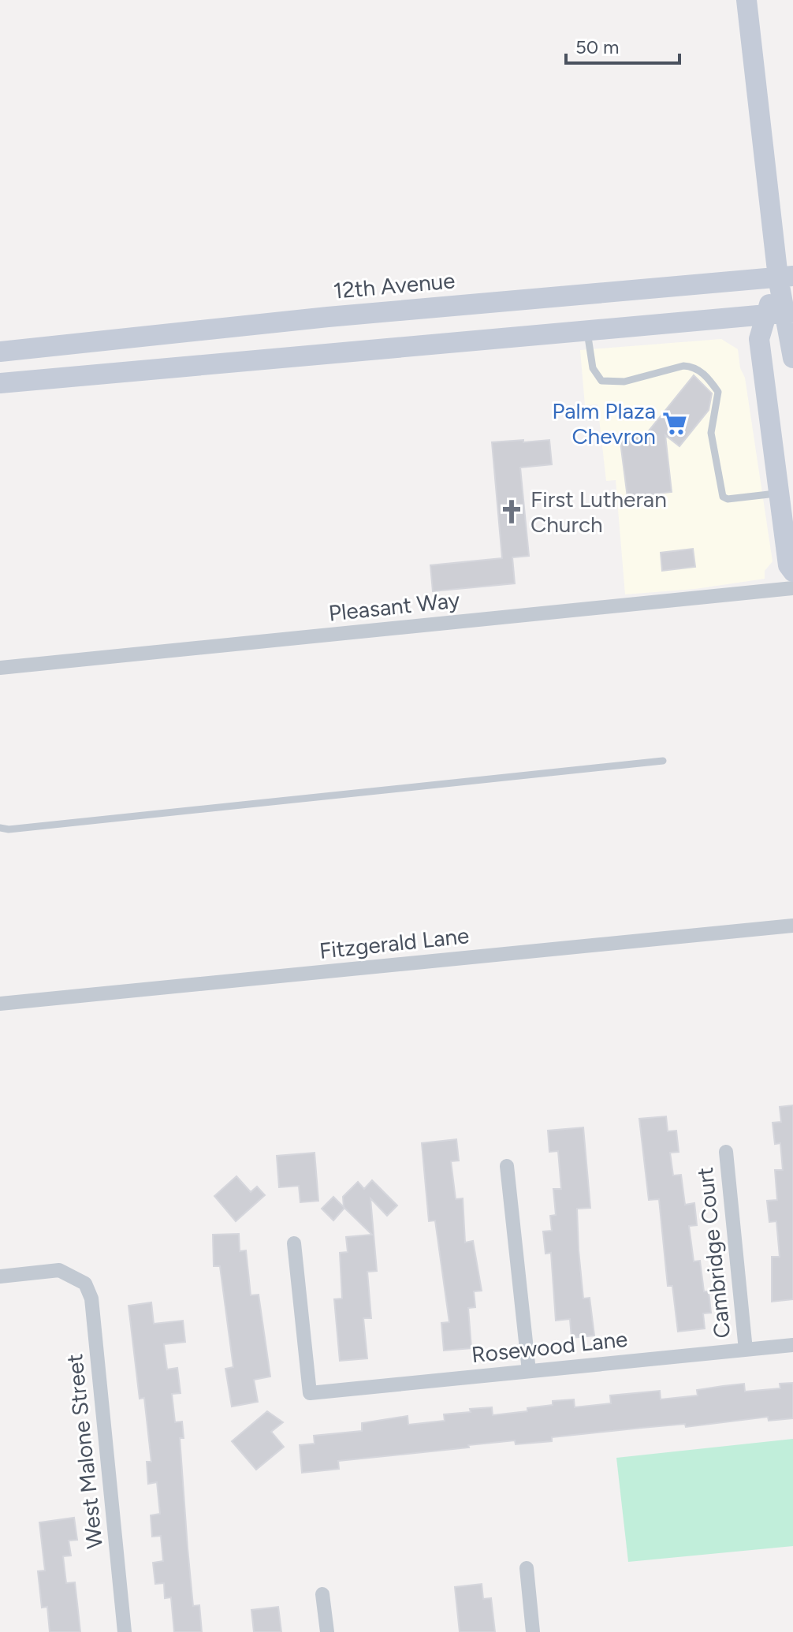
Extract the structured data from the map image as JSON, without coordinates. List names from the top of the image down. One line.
{"streets":{"main road":["12th Avenue"],"street":["Pleasant Way","Fitzgerald Lane","Cambridge Court","Rosewood Lane","West Malone Street"]},"crossings":[["Cambridge Court","Rosewood Lane"]],"places":{"supermarket":["Palm Plaza Chevron"],"church":["First Lutheran Church"]},"scale_bar":"50 m"}
